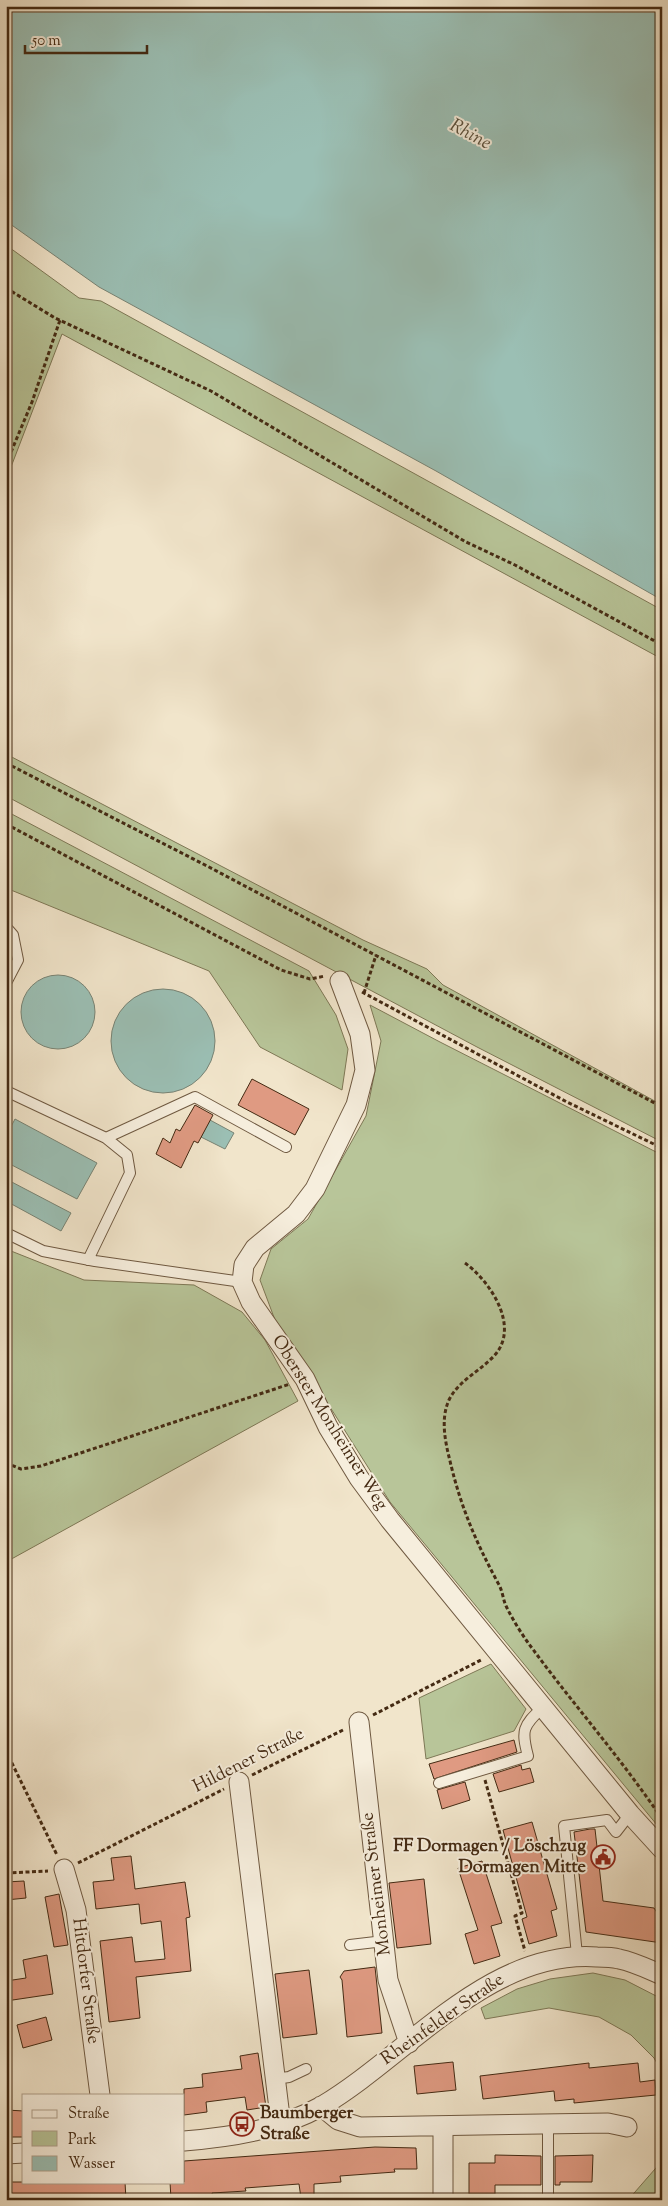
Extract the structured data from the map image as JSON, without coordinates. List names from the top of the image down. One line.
{"streets":{"street":["Oberster Monheimer Weg","Monheimer Straße","Hitdorfer Straße","Rheinfelder Straße"],"path":["Hildener Straße"]},"crossings":[["Oberster Monheimer Weg","Hildener Straße"],["Hildener Straße","Monheimer Straße"],["Hildener Straße","Hitdorfer Straße"],["Monheimer Straße","Rheinfelder Straße"]],"water":["Rhine"],"places":{"public building":["FF Dormagen / Löschzug Dormagen Mitte"],"bus stop":["Baumberger Straße"]},"legend":["Straße","Park","Wasser"],"scale_bar":"50 m"}
